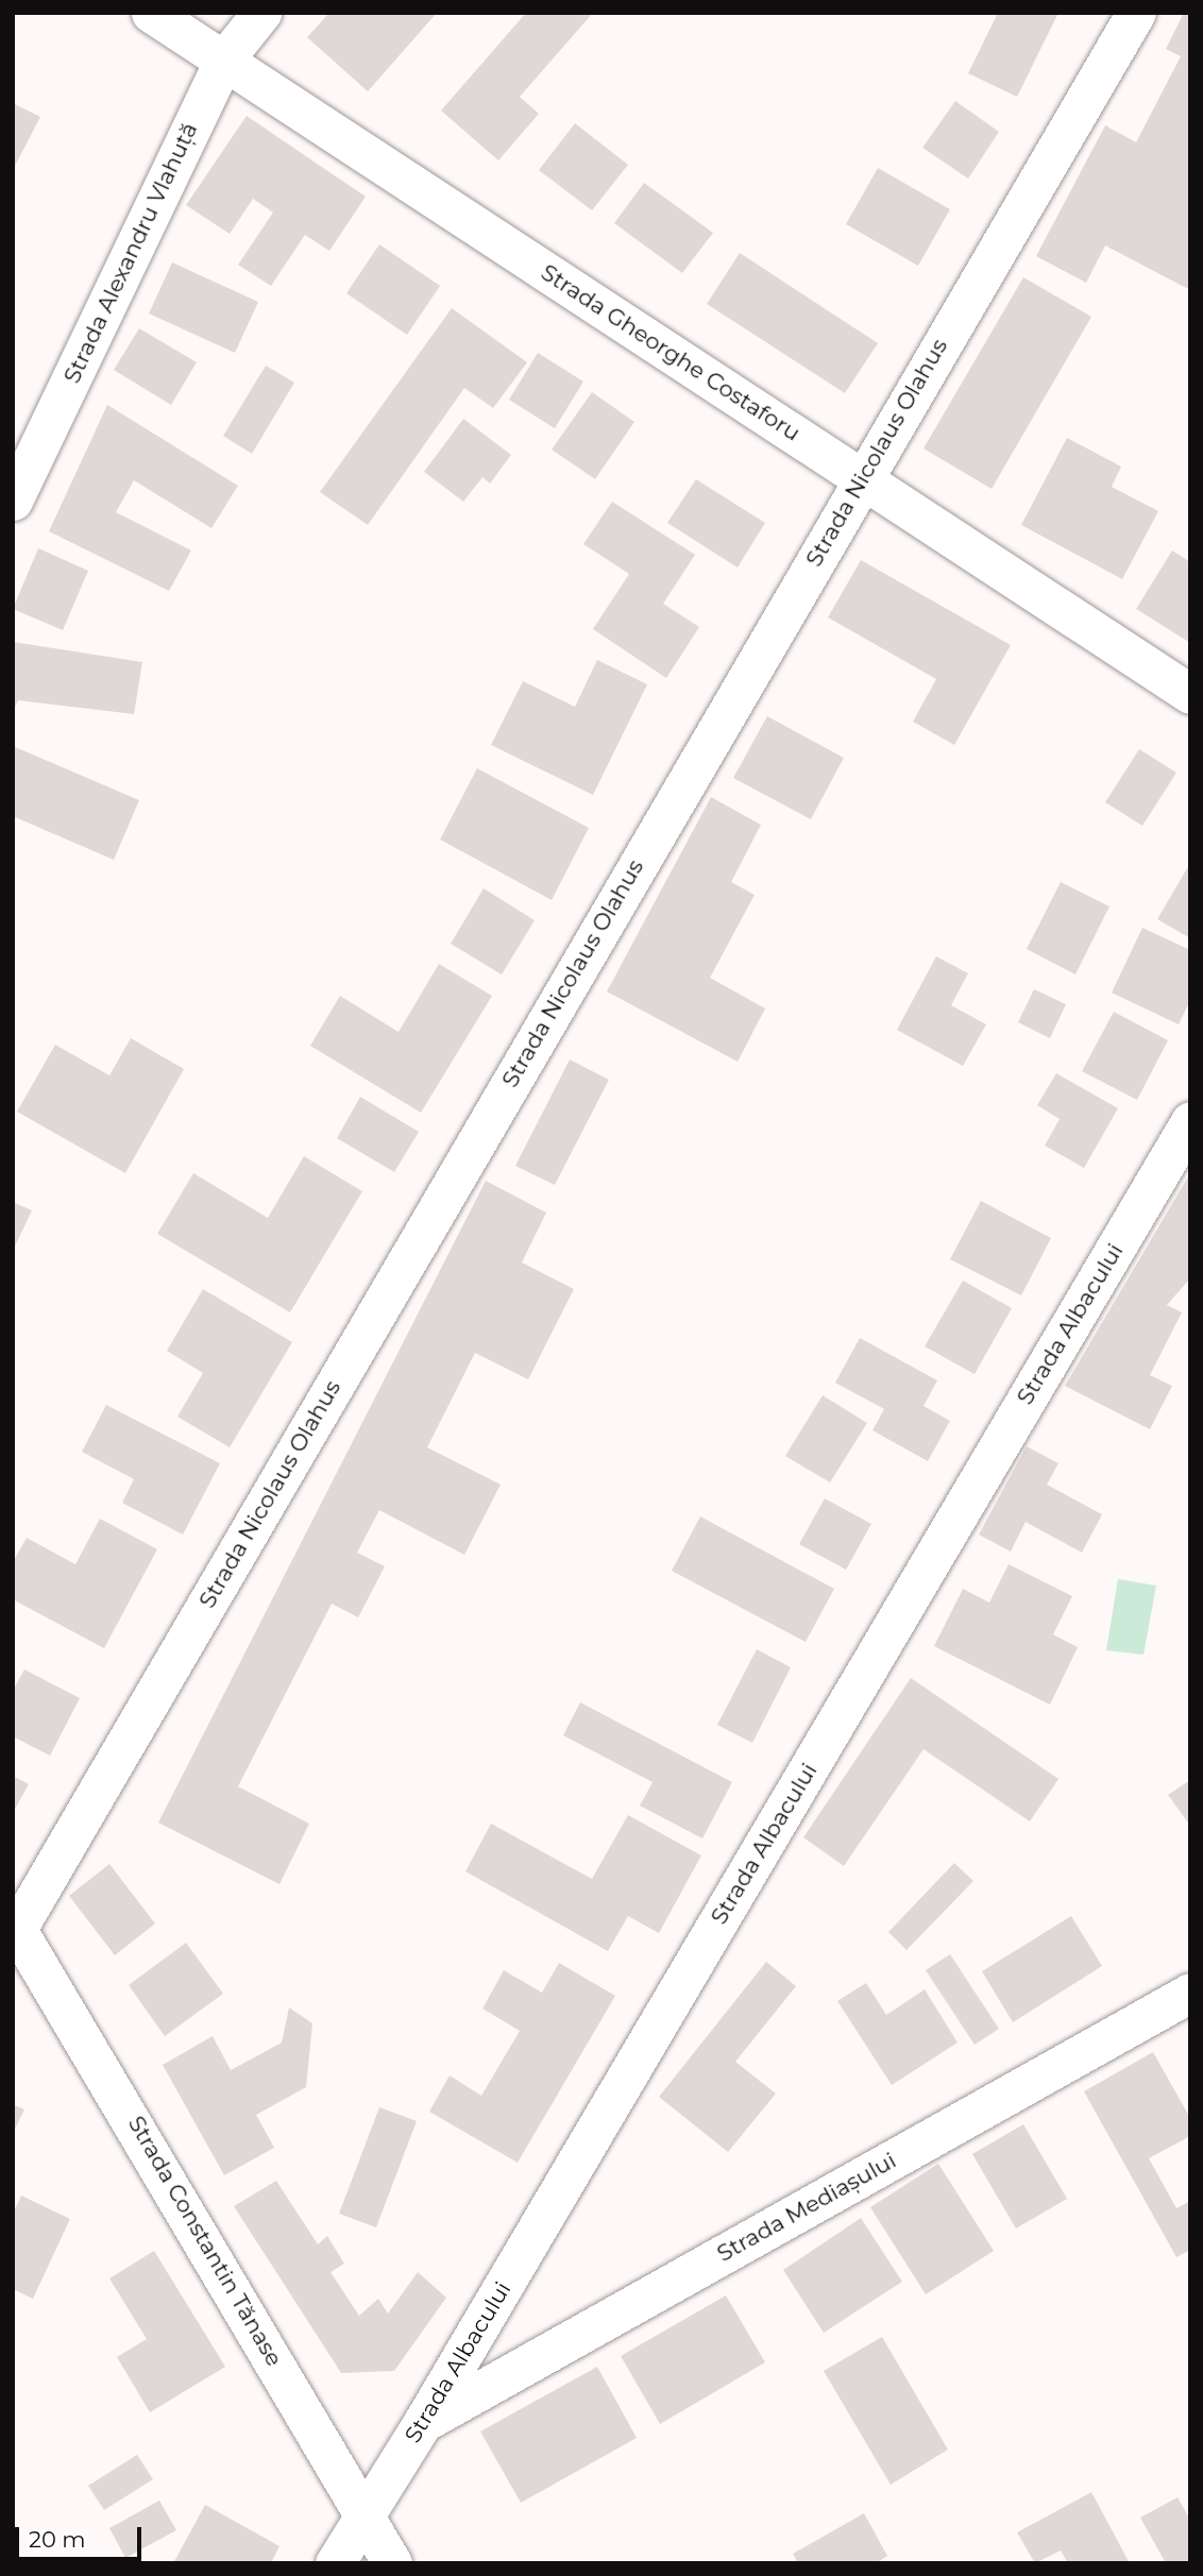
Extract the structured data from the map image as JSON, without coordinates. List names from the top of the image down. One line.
{"streets":{"street":["Strada Alexandru Vlahuță","Strada Gheorghe Costaforu","Strada Nicolaus Olahus","Strada Albacului","Strada Mediașului","Strada Constantin Tănase"]},"crossings":[["Strada Alexandru Vlahuță","Strada Gheorghe Costaforu"],["Strada Gheorghe Costaforu","Strada Nicolaus Olahus"],["Strada Nicolaus Olahus","Strada Constantin Tănase"],["Strada Albacului","Strada Mediașului"],["Strada Albacului","Strada Constantin Tănase"]],"scale_bar":"20 m"}
